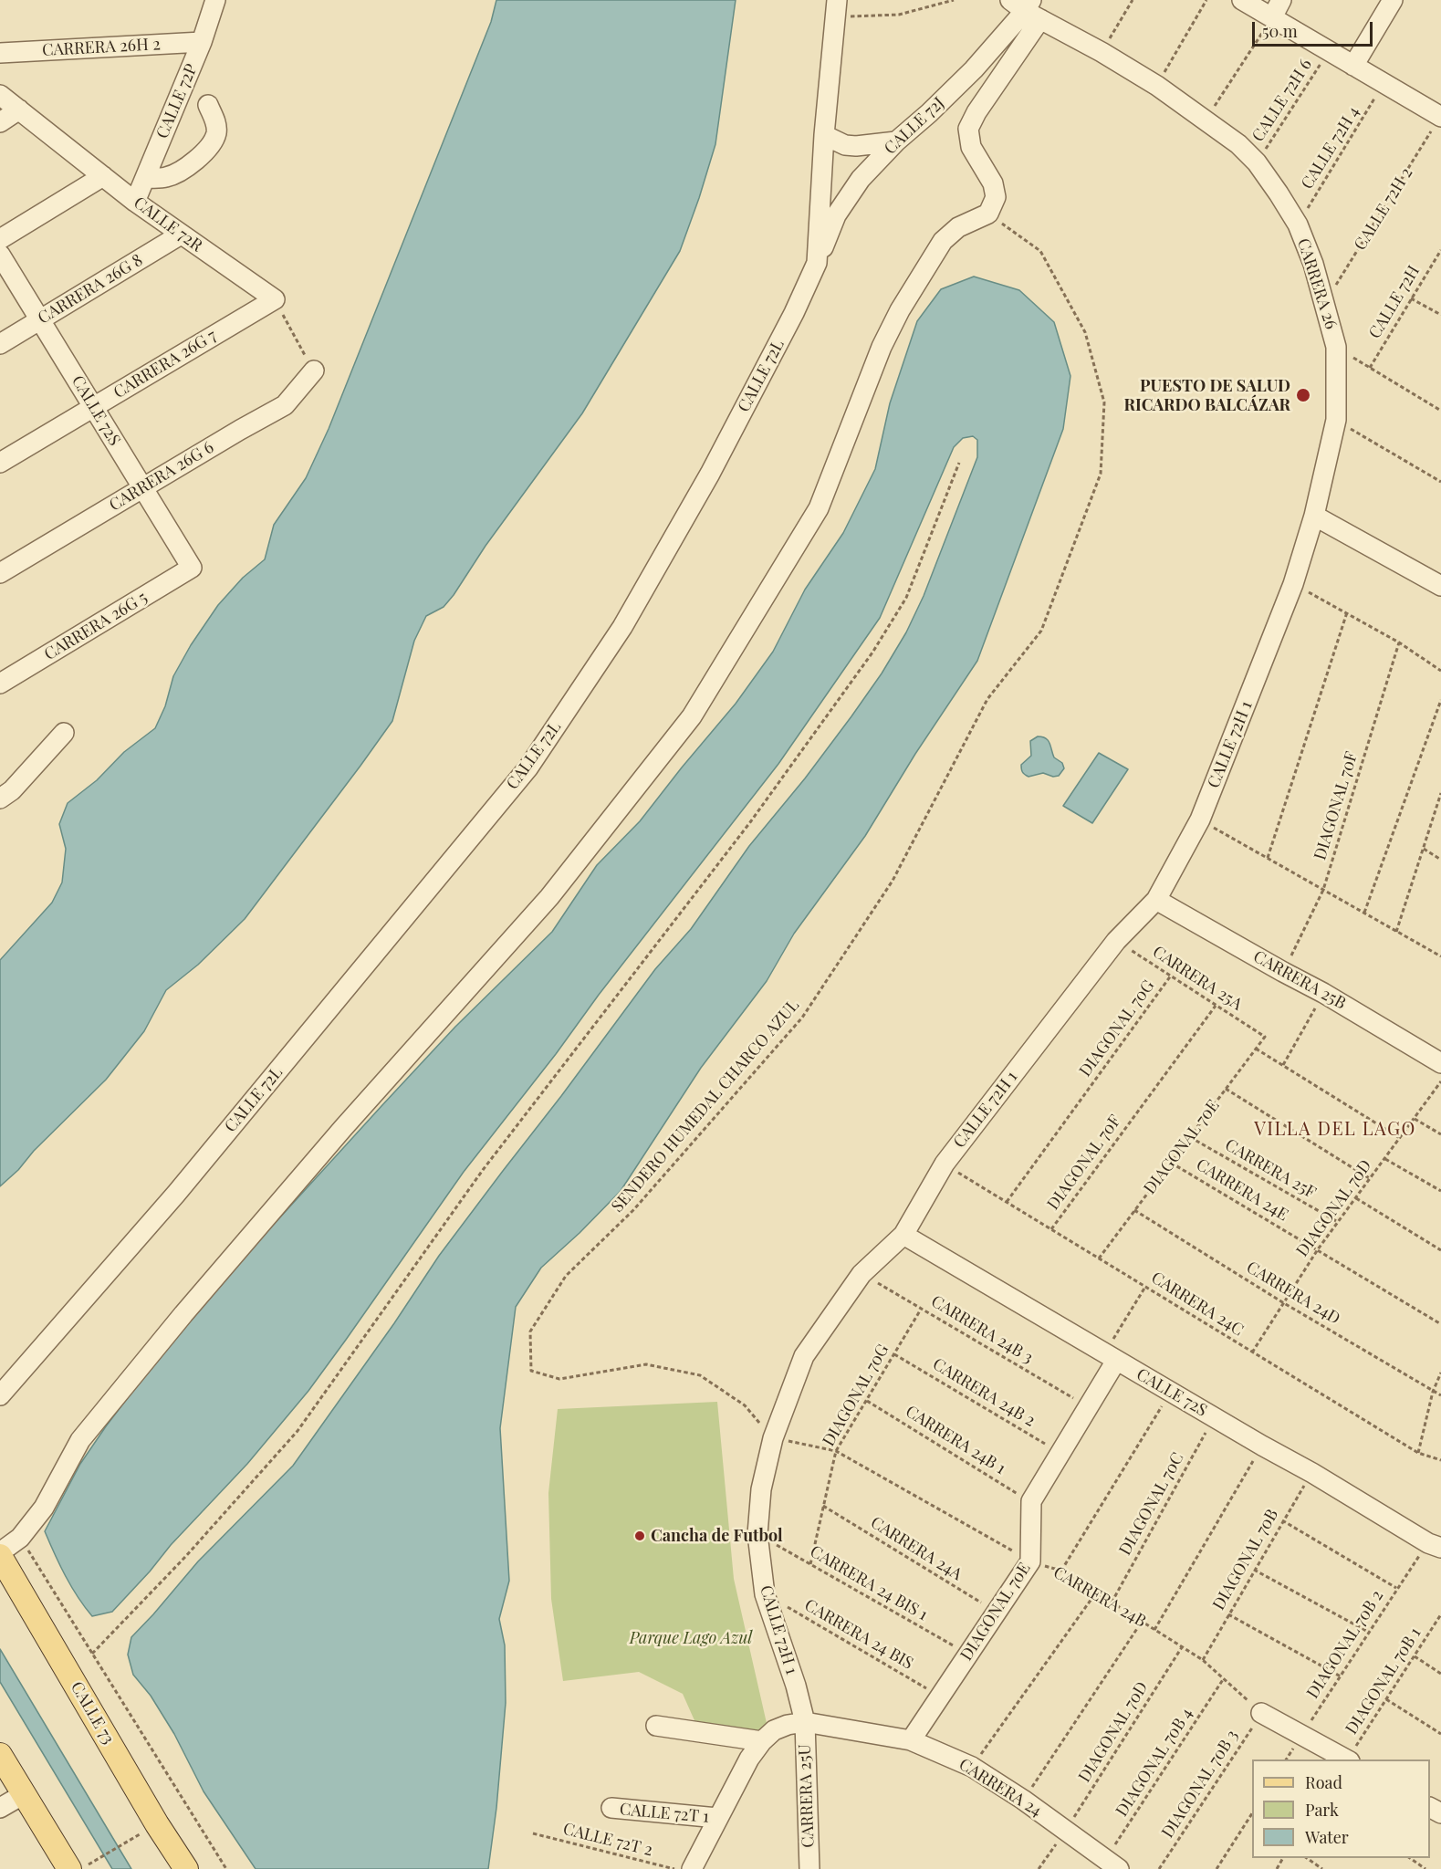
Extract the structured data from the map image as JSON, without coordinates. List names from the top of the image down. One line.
{"streets":{"main road":["CALLE 73"],"street":["CARRERA 26H 2","CALLE 72P","CALLE 72J","CALLE 72R","CARRERA 26","CARRERA 26G 8","CARRERA 26G 7","CALLE 72L","CALLE 72S","CARRERA 26G 6","CARRERA 26G 5","CALLE 72H 1","CARRERA 25B","DIAGONAL 70E","CARRERA 24","CARRERA 25U","CALLE 72T 1"],"path":["CALLE 72H 6","CALLE 72H 4","CALLE 72H 2","CALLE 72H","DIAGONAL 70F","CARRERA 25A","DIAGONAL 70G","SENDERO HUMEDAL CHARCO AZUL","CARRERA 25F","CARRERA 24E","DIAGONAL 70D","CARRERA 24D","CARRERA 24C","CARRERA 24B 3","CARRERA 24B 2","CARRERA 24B 1","DIAGONAL 70C","CARRERA 24A","DIAGONAL 70B","CARRERA 24 BIS 1","CARRERA 24B","CARRERA 24 BIS","DIAGONAL 70B 2","DIAGONAL 70B 1","DIAGONAL 70B 4","DIAGONAL 70B 3","CALLE 72T 2"]},"crossings":[["CARRERA 26H 2","CALLE 72P"],["CALLE 72H 6","CARRERA 26"],["CALLE 72P","CALLE 72R"],["CALLE 72J","CARRERA 26"],["CALLE 72J","CALLE 72L"],["CALLE 72H 4","CARRERA 26"],["CALLE 72H 2","CARRERA 26"],["CALLE 72R","CARRERA 26G 8"],["CALLE 72R","CARRERA 26G 7"],["CARRERA 26","CALLE 72H 1"],["CARRERA 26G 8","CALLE 72S"],["CARRERA 26G 7","CALLE 72S"],["CALLE 72S","CARRERA 26G 6"],["CALLE 72S","CARRERA 26G 5"],["CALLE 72S","CALLE 72H 1"],["CALLE 72S","DIAGONAL 70C"],["CALLE 72S","DIAGONAL 70B"],["CALLE 72S","DIAGONAL 70B 2"],["CALLE 72H 1","CARRERA 25A"],["CALLE 72H 1","CARRERA 25B"],["CALLE 72H 1","SENDERO HUMEDAL CHARCO AZUL"],["CALLE 72H 1","CARRERA 24C"],["CALLE 72H 1","CARRERA 24B 3"],["CALLE 72H 1","CARRERA 24 BIS 1"],["CALLE 72H 1","CARRERA 24B"],["CALLE 72H 1","CARRERA 24 BIS"],["CALLE 72H 1","CARRERA 24"],["CALLE 72H 1","CARRERA 25U"],["CALLE 72H 1","CALLE 72T 1"],["DIAGONAL 70F","CARRERA 25A"],["DIAGONAL 70F","CARRERA 25B"],["DIAGONAL 70F","CARRERA 24C"],["CARRERA 25A","DIAGONAL 70G"],["CARRERA 25A","DIAGONAL 70E"],["DIAGONAL 70G","CARRERA 24C"],["DIAGONAL 70G","CARRERA 24B 3"],["DIAGONAL 70G","CARRERA 24B 2"],["DIAGONAL 70G","CARRERA 24B 1"],["DIAGONAL 70G","CARRERA 24A"],["DIAGONAL 70G","CARRERA 24 BIS 1"],["DIAGONAL 70G","CARRERA 24B"],["SENDERO HUMEDAL CHARCO AZUL","CARRERA 24B"],["DIAGONAL 70E","CARRERA 25F"],["DIAGONAL 70E","CARRERA 24E"],["DIAGONAL 70E","CARRERA 24D"],["DIAGONAL 70E","CARRERA 24C"],["DIAGONAL 70E","CARRERA 24B 1"],["DIAGONAL 70E","CARRERA 24A"],["DIAGONAL 70E","CARRERA 24 BIS 1"],["DIAGONAL 70E","CARRERA 24B"],["DIAGONAL 70E","CARRERA 24 BIS"],["DIAGONAL 70E","CARRERA 24"],["CARRERA 25F","DIAGONAL 70D"],["CARRERA 24E","DIAGONAL 70D"],["DIAGONAL 70D","CARRERA 24D"],["DIAGONAL 70D","CARRERA 24C"],["DIAGONAL 70D","CARRERA 24B"],["DIAGONAL 70D","CARRERA 24"],["DIAGONAL 70C","CARRERA 24B"],["DIAGONAL 70B","CARRERA 24B"],["CARRERA 24B","DIAGONAL 70B 4"],["CARRERA 24B","DIAGONAL 70B 3"],["DIAGONAL 70B 4","CARRERA 24"],["CARRERA 24","CARRERA 25U"],["CARRERA 24","CALLE 72T 1"],["CARRERA 25U","CALLE 72T 1"]],"districts":["VILLA DEL LAGO"],"parks":["Parque Lago Azul"],"places":["PUESTO DE SALUD RICARDO BALCÁZAR","Cancha de Futbol"],"legend":["Road","Park","Water"],"scale_bar":"50 m"}
